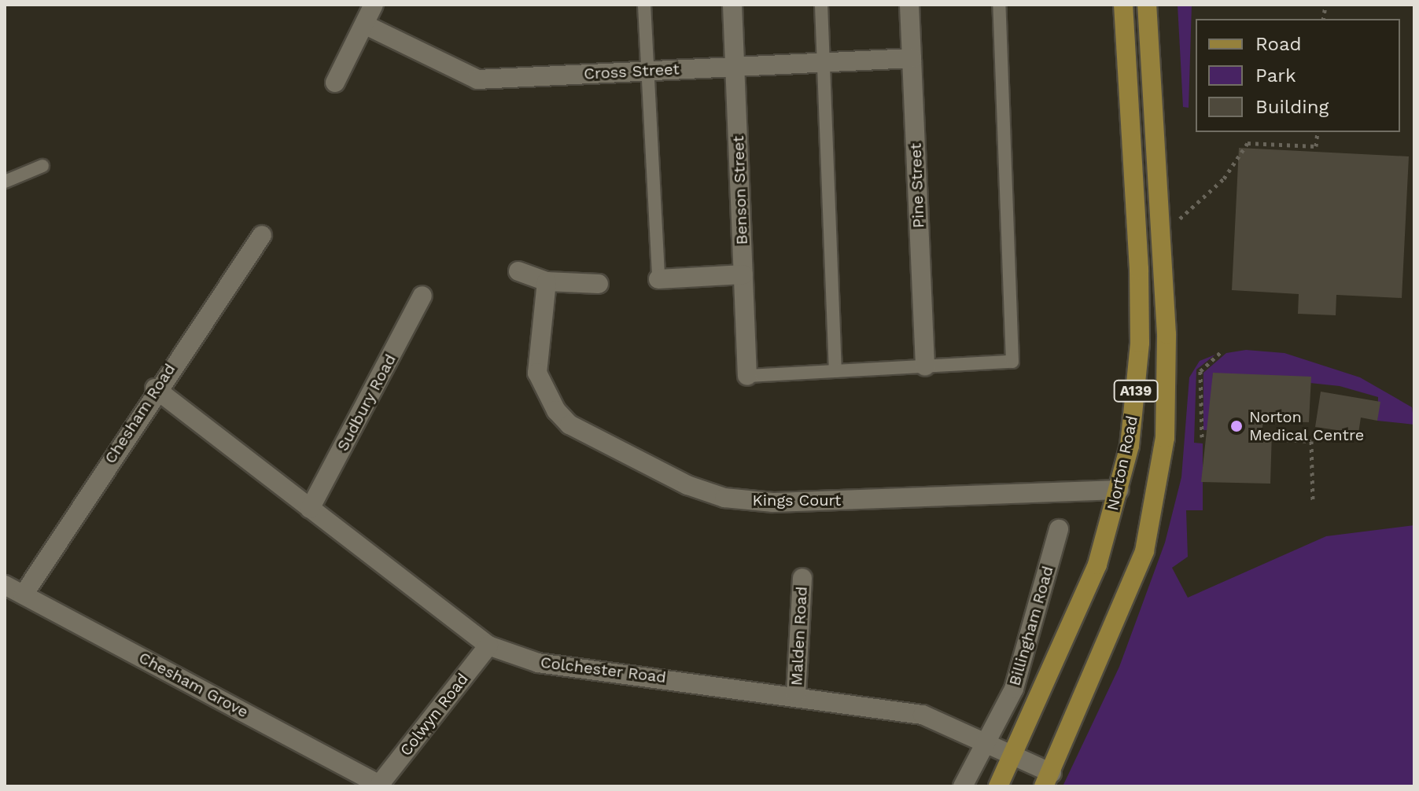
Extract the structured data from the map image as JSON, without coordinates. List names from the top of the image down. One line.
{"streets":{"main road":["A139","Norton Road"],"street":["Cross Street","Pine Street","Benson Street","Sudbury Road","Chesham Road","Kings Court","Billingham Road","Malden Road","Colchester Road","Chesham Grove","Colwyn Road"]},"crossings":[["Cross Street","Pine Street"],["Cross Street","Benson Street"],["A139","Colchester Road"],["Sudbury Road","Colchester Road"],["Chesham Road","Colchester Road"],["Chesham Road","Chesham Grove"],["Norton Road","Kings Court"],["Norton Road","Colchester Road"],["Billingham Road","Colchester Road"],["Malden Road","Colchester Road"],["Colchester Road","Colwyn Road"],["Chesham Grove","Colwyn Road"]],"places":["Norton Medical Centre"],"legend":["Road","Park","Building"]}
